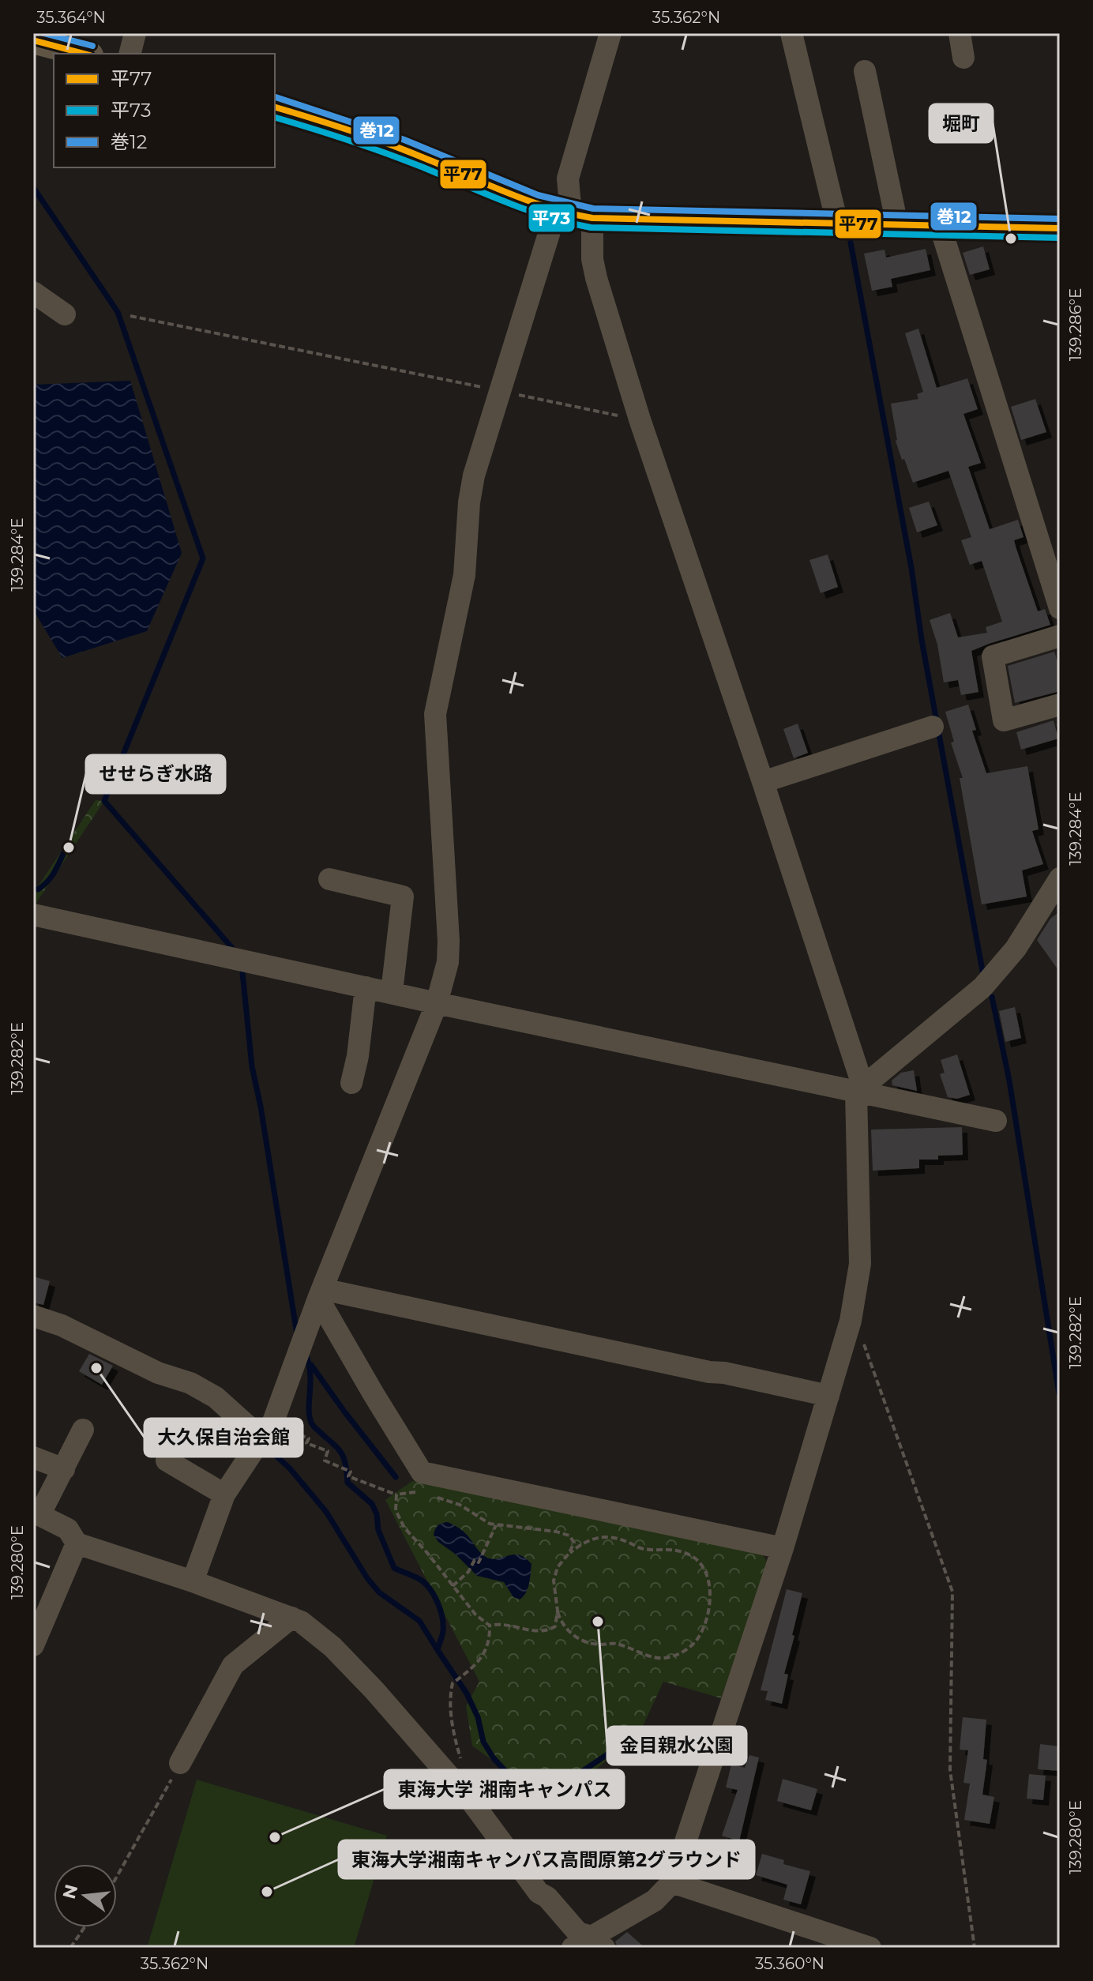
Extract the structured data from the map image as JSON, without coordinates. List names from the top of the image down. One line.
{"places":["堀町","せせらぎ水路","大久保自治会館","金目親水公園","東海大学 湘南キャンパス","東海大学湘南キャンパス高間原第2グラウンド"],"lines":["transit line 巻12","transit line 平77","transit line 平73"],"legend":["平77","平73","巻12"],"north":"left","coordinates":["35.364°N","35.362°N","139.286°E","139.284°E","139.282°E","139.280°E","35.360°N"]}
